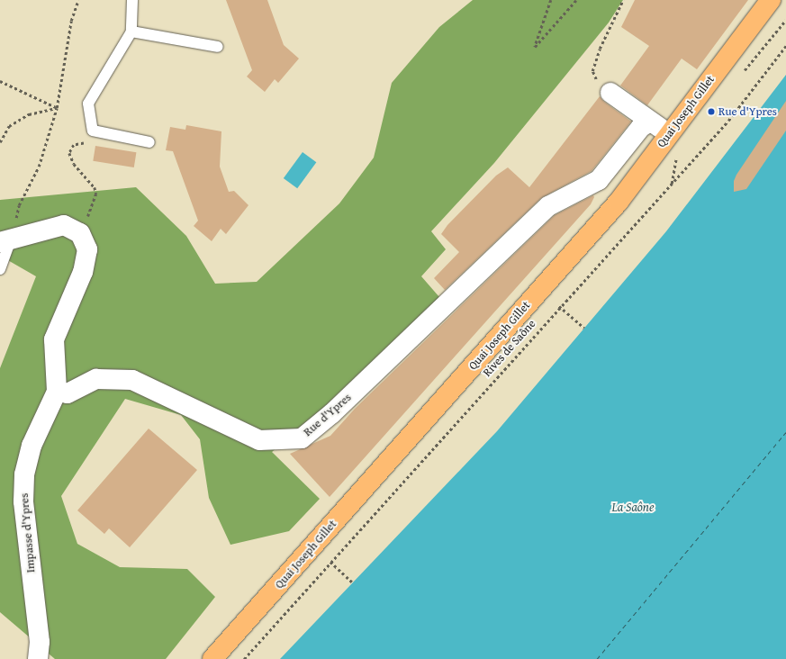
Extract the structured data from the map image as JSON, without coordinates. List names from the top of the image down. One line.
{"streets":{"main road":["Quai Joseph Gillet"],"street":["Rue d'Ypres","Impasse d'Ypres"],"path":["Rives de Saône"]},"crossings":[["Rue d'Ypres","Impasse d'Ypres"]],"water":["La Saône"],"places":["Rue d'Ypres"]}
